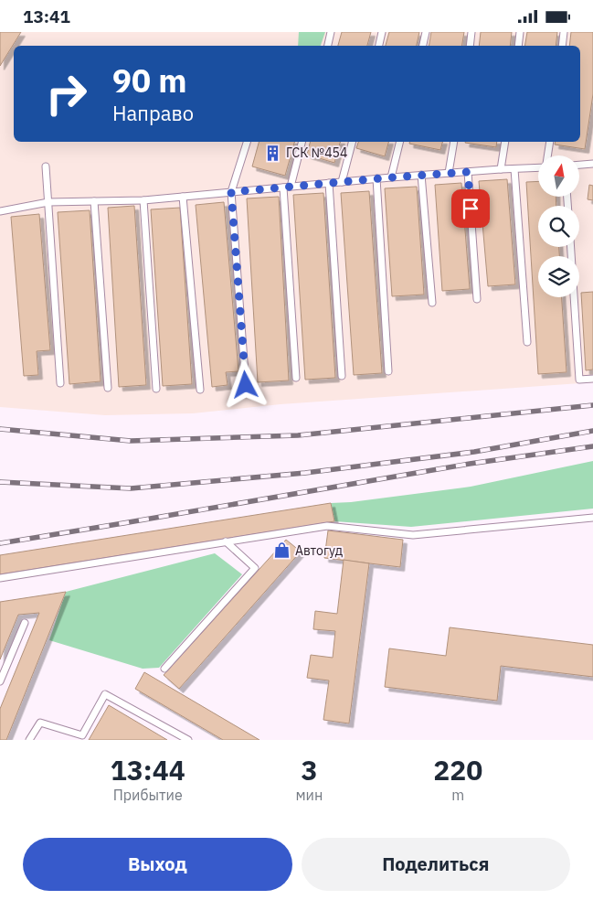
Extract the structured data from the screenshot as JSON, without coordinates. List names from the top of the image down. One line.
{"places":{"building":["ГСК №454"],"shop":["Автогуд"]},"north":"top","page":{"status":"13:41","turn":["90 m","Направо"],"eta":["13:44","Прибытие","3","мин","220","m"],"buttons":["Выход","Поделиться"]}}
